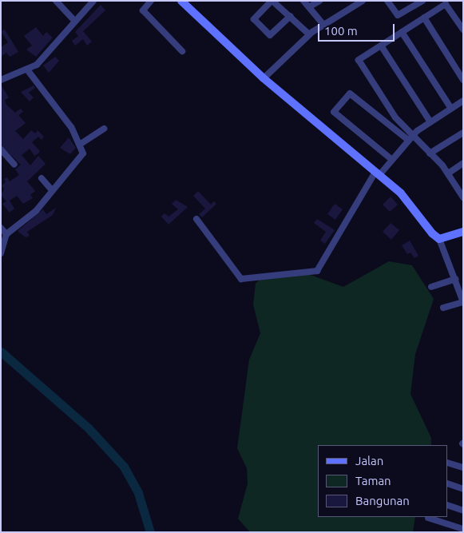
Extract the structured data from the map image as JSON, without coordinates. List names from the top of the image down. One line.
{"legend":["Jalan","Taman","Bangunan"],"scale_bar":"100 m"}
